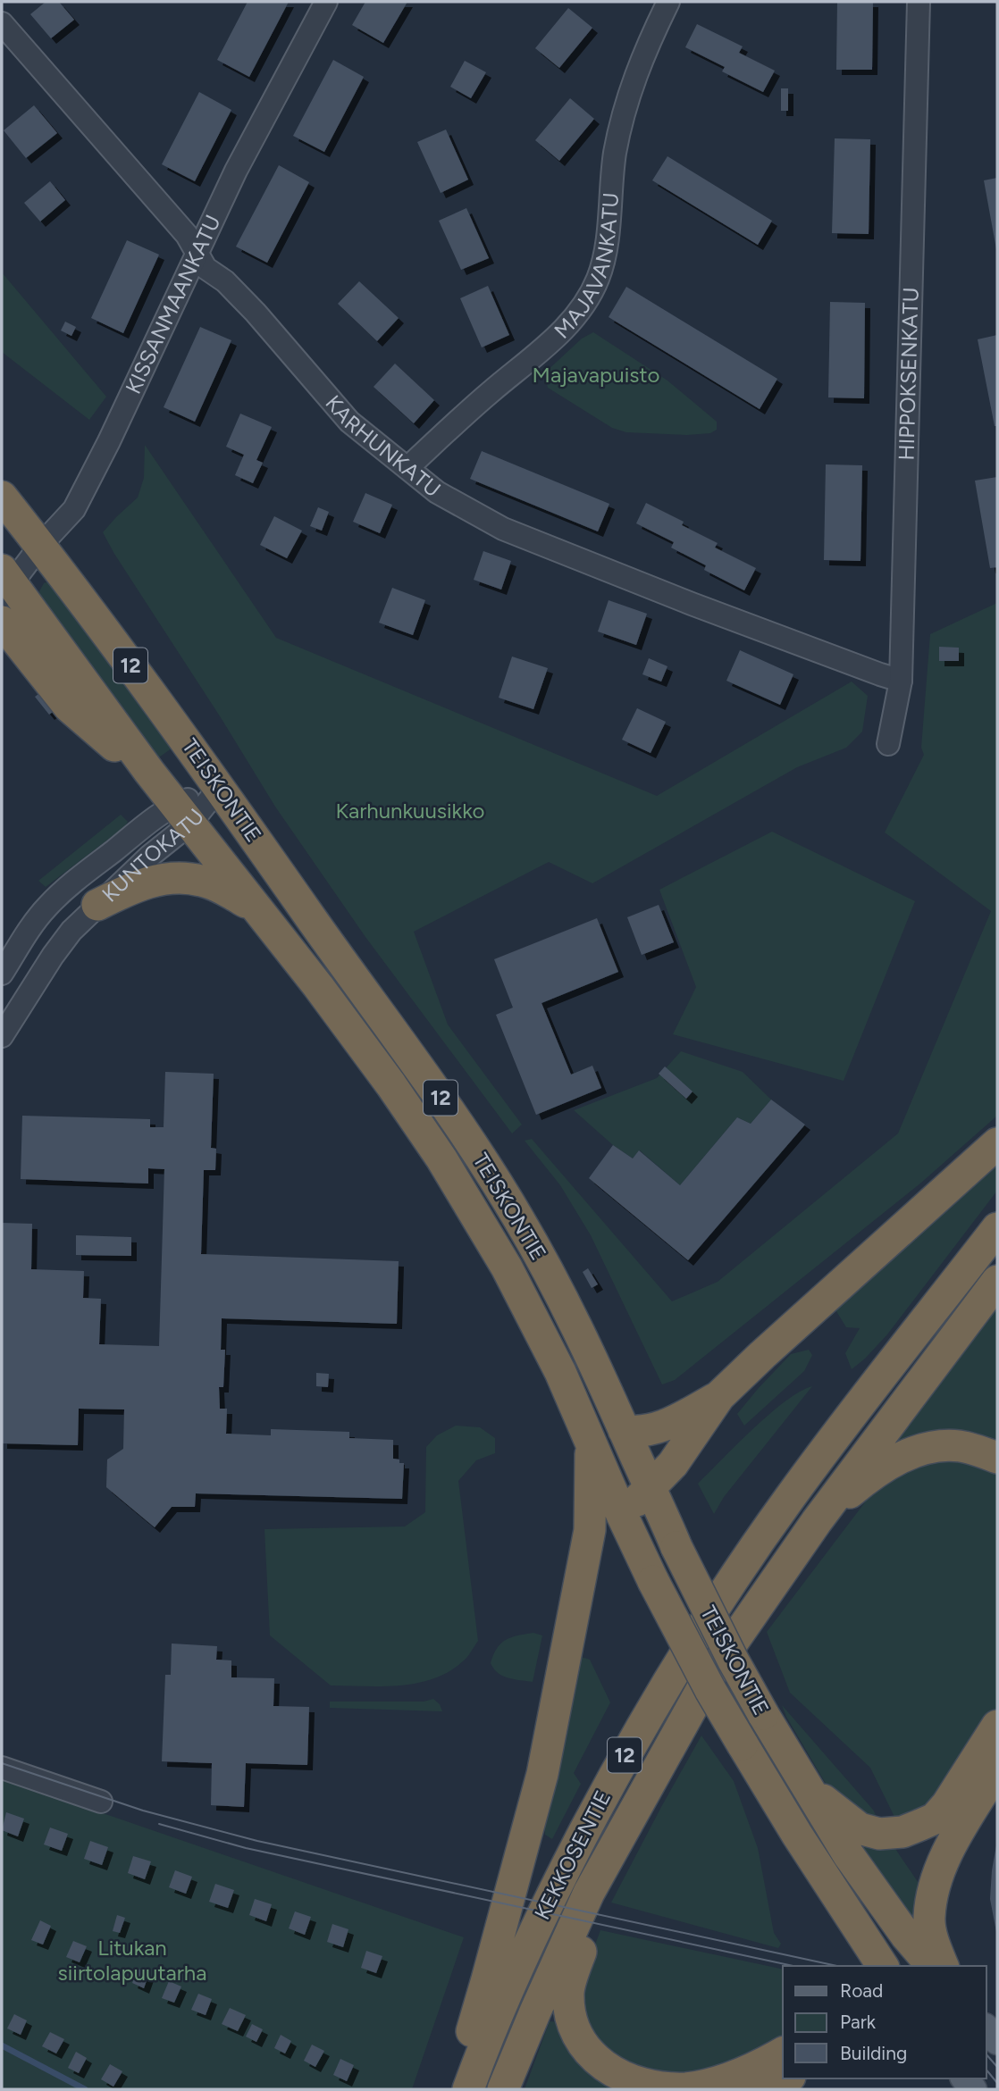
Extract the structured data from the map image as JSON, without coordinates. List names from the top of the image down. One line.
{"streets":{"highway":["12","TEISKONTIE","KEKKOSENTIE"],"street":["MAJAVANKATU","KISSANMAANKATU","HIPPOKSENKATU","KARHUNKATU","KUNTOKATU"]},"crossings":[["MAJAVANKATU","KARHUNKATU"],["KISSANMAANKATU","KARHUNKATU"],["KISSANMAANKATU","TEISKONTIE"],["HIPPOKSENKATU","KARHUNKATU"],["12","TEISKONTIE"],["12","KEKKOSENTIE"],["TEISKONTIE","KUNTOKATU"]],"parks":["Majavapuisto","Karhunkuusikko","Litukan siirtolapuutarha"],"legend":["Road","Park","Building"]}
